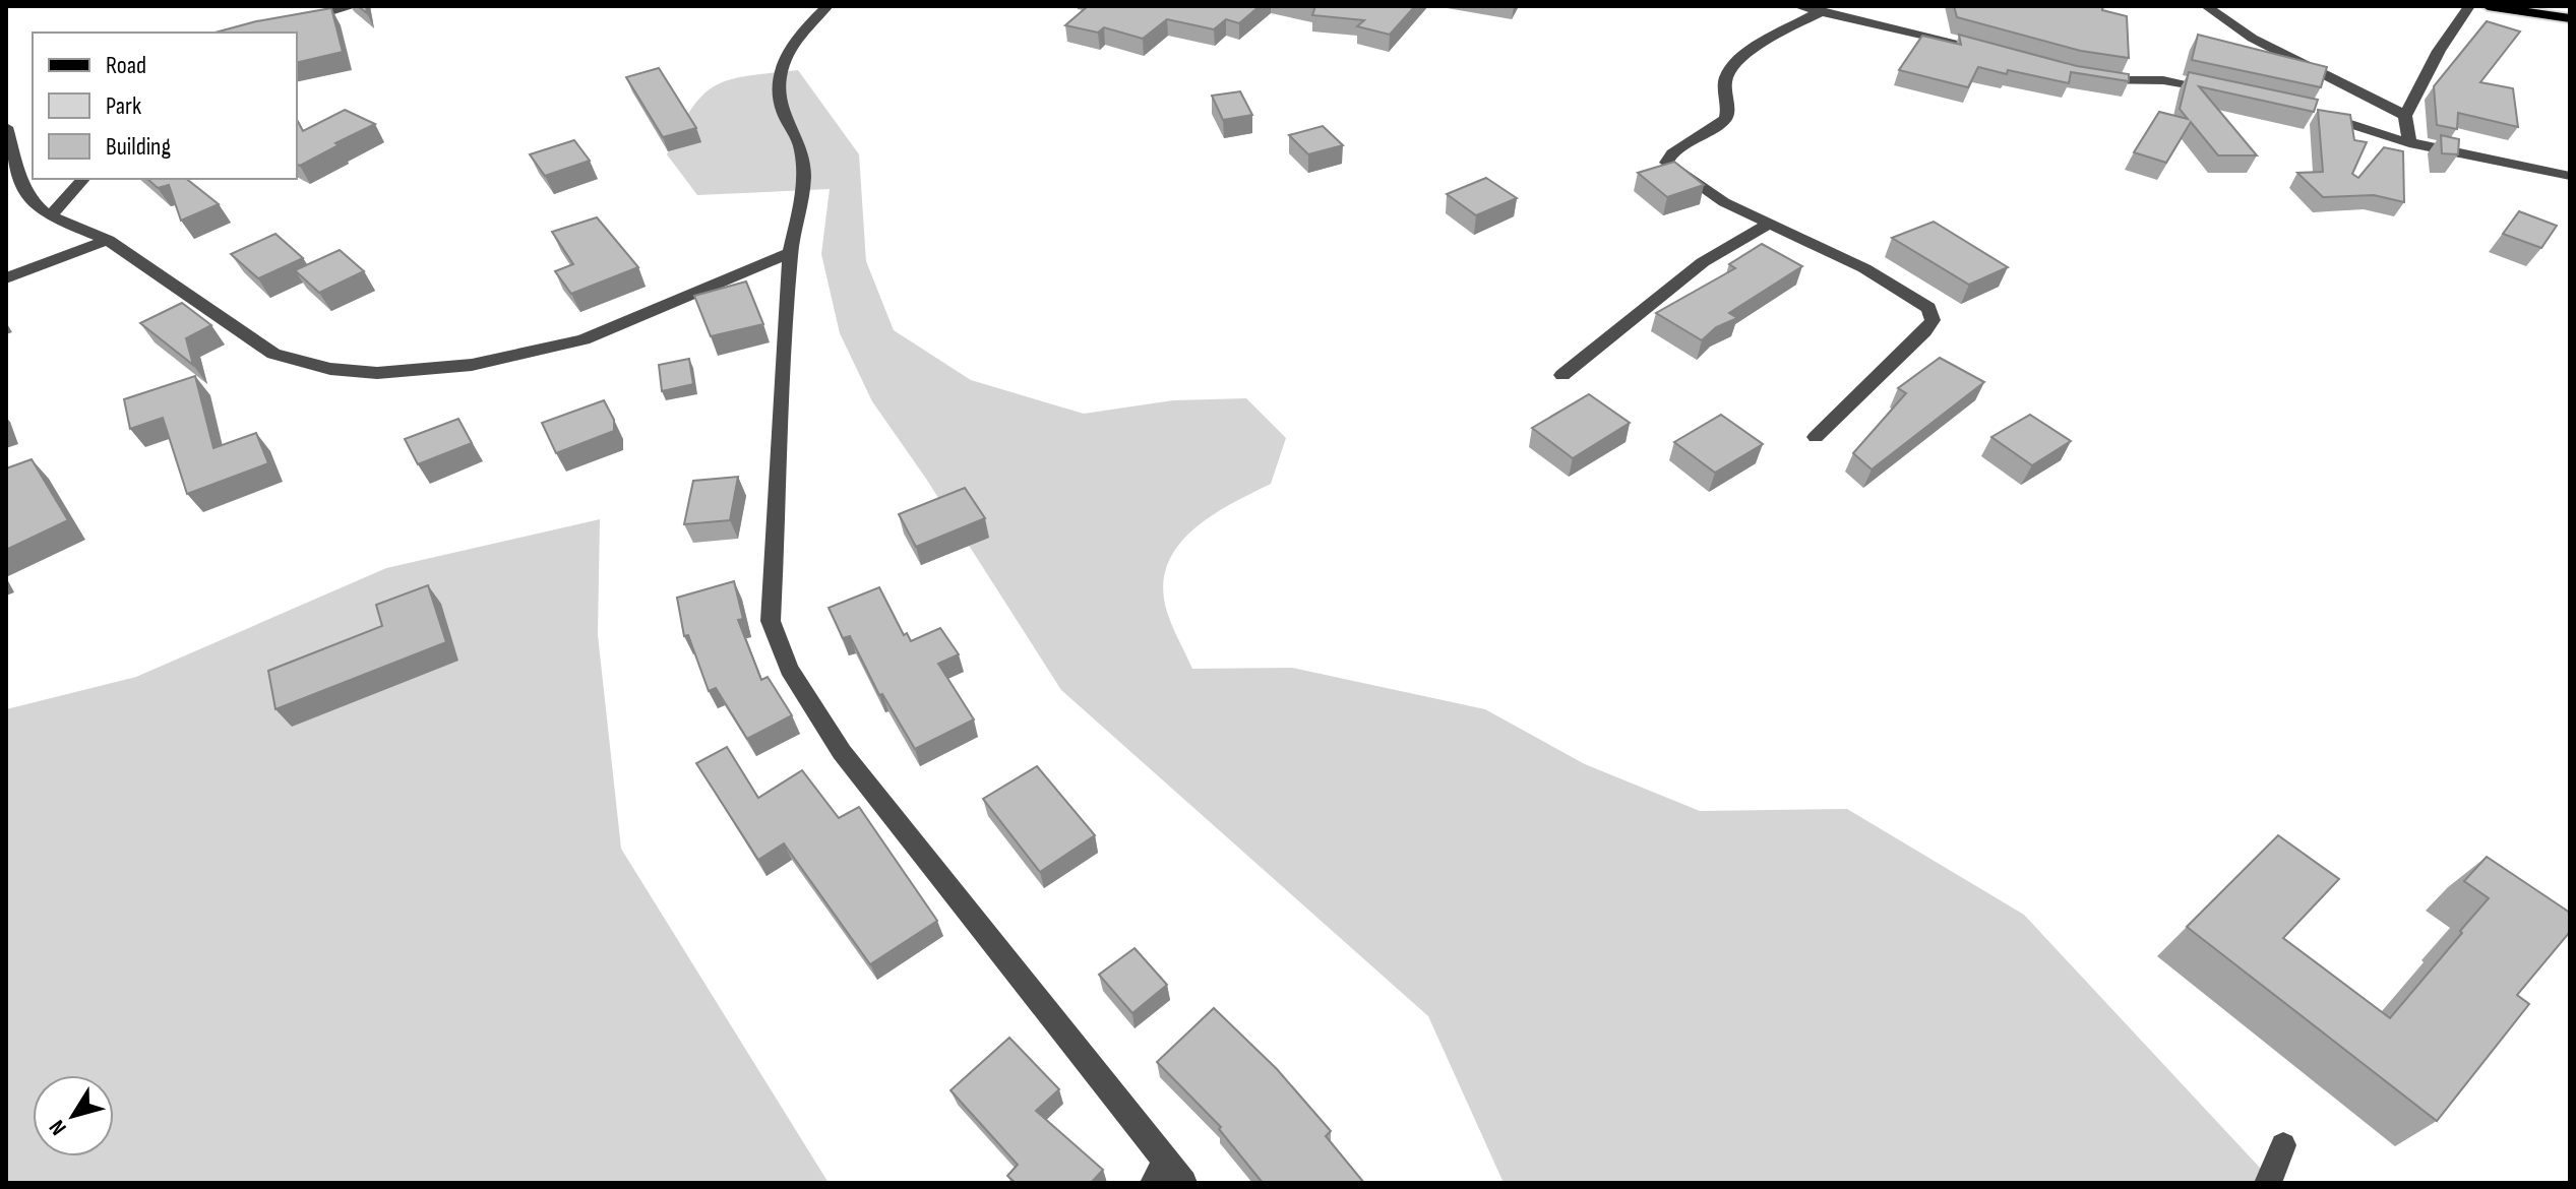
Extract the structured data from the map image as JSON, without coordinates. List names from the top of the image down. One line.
{"legend":["Road","Park","Building"],"north":"bottom left"}
